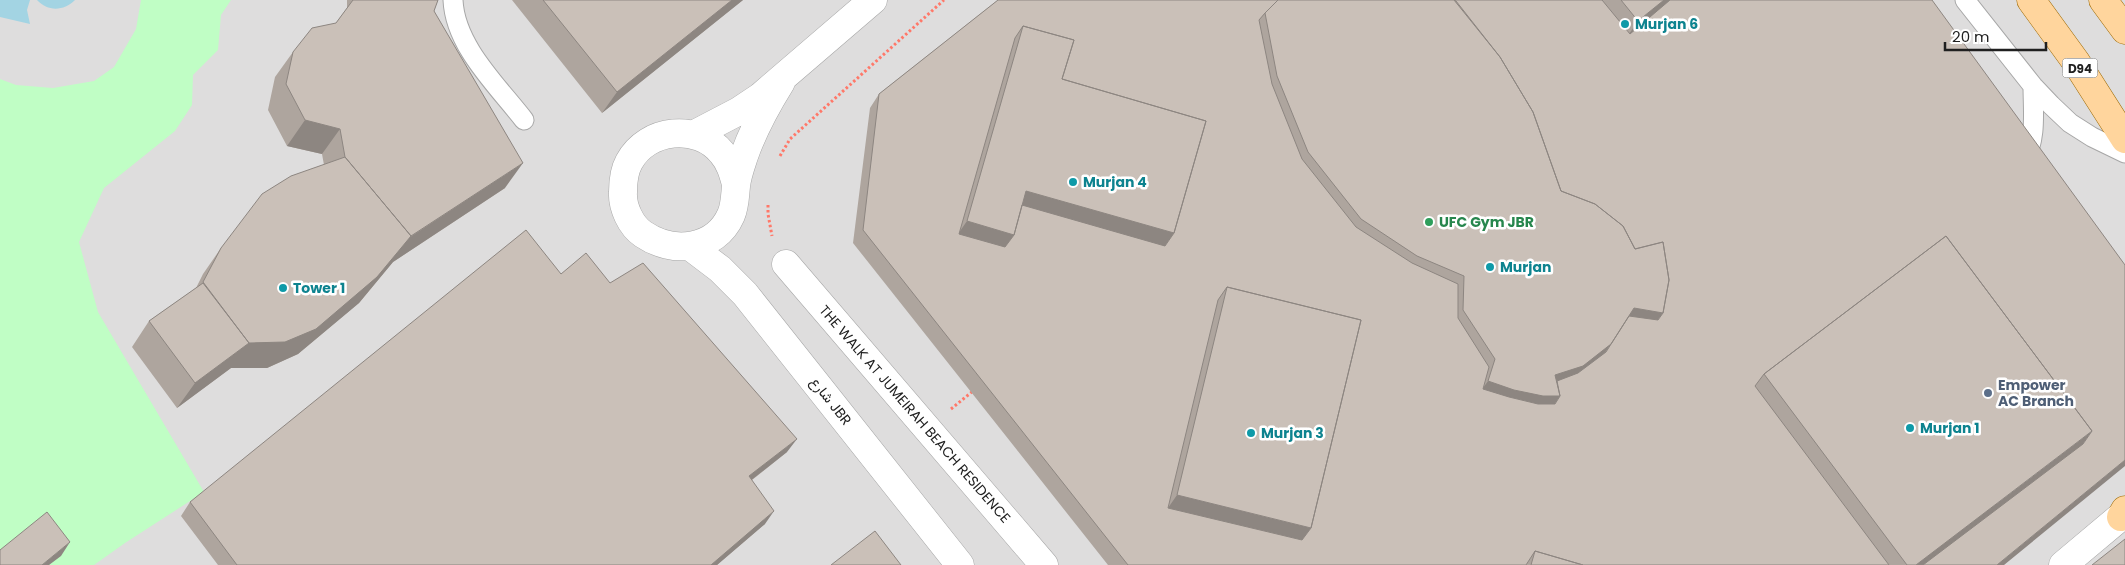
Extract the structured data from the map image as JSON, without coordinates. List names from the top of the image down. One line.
{"streets":{"main road":["D94"],"street":["شارع JBR","THE WALK AT JUMEIRAH BEACH RESIDENCE"]},"places":["Murjan 6","Murjan 4","UFC Gym JBR","Murjan","Tower 1","Empower AC Branch","Murjan 1","Murjan 3"],"scale_bar":"20 m"}
